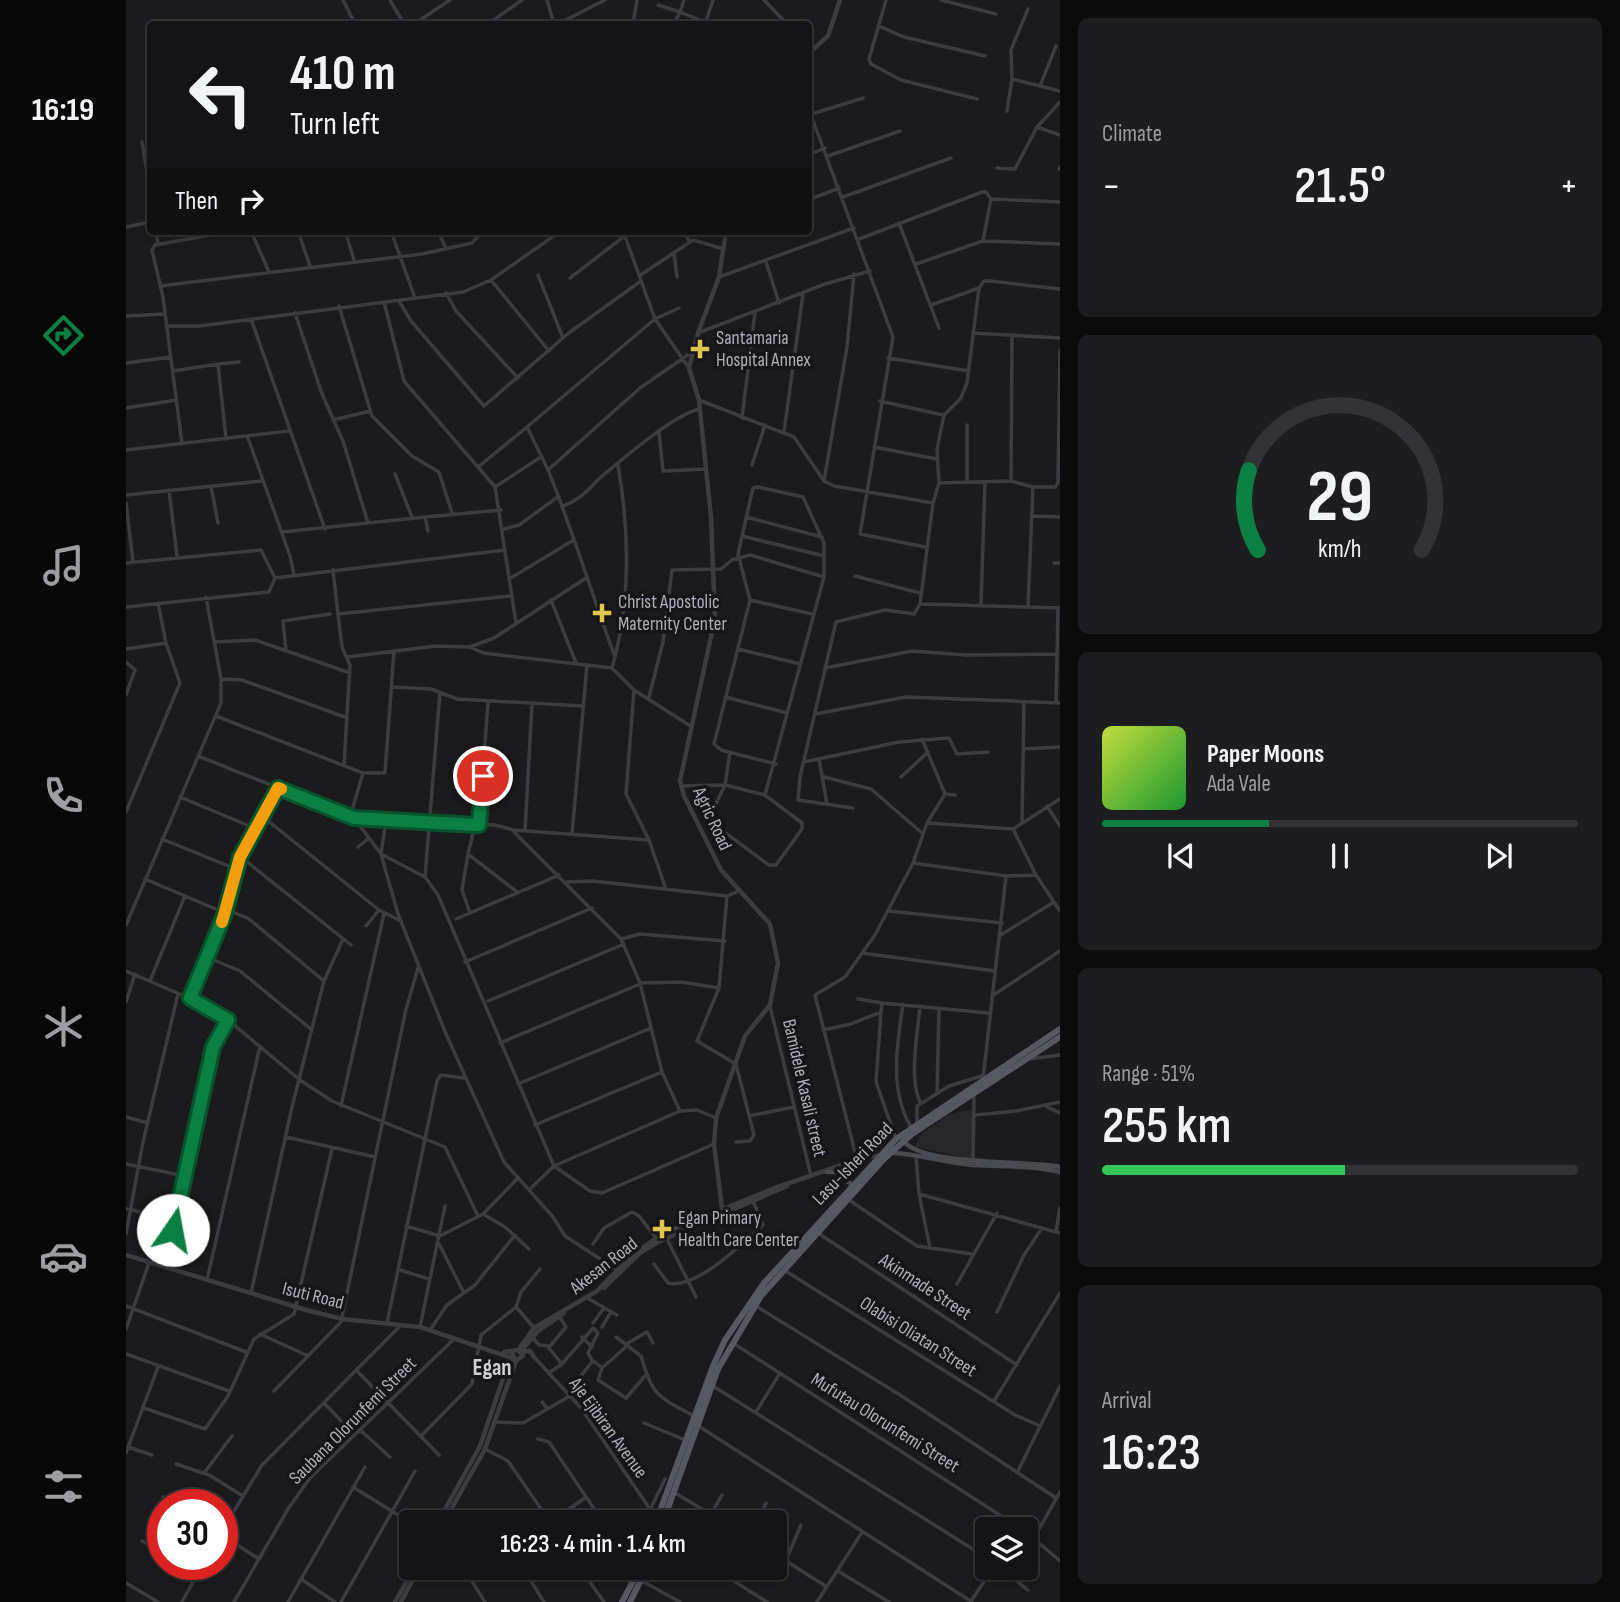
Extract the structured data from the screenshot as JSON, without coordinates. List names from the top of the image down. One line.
{"streets":{"main road":["Lasu-Isheri Road"],"street":["Agric Road","Bamidele Kasali street","Akesan Road","Akinmade Street","Isuti Road","Olabisi Oliatan Street","Saubana Olorunfemi Street","Mufutau Olorunfemi Street","Aje Ejibiran Avenue"]},"crossings":[["Agric Road","Bamidele Kasali street"],["Agric Road","Akesan Road"],["Bamidele Kasali street","Akesan Road"],["Lasu-Isheri Road","Akesan Road"],["Lasu-Isheri Road","Akinmade Street"],["Lasu-Isheri Road","Olabisi Oliatan Street"],["Lasu-Isheri Road","Mufutau Olorunfemi Street"],["Akesan Road","Isuti Road"],["Isuti Road","Saubana Olorunfemi Street"]],"districts":["Egan"],"places":{"health":["Santamaria Hospital Annex","Christ Apostolic Maternity Center","Egan Primary Health Care Center"]},"page":{"tabs":"16:19","tile":["Climate",["Range · 51%","255 km"],["Arrival","16:23"]],"turn":["410 m","Turn left"],"heat":["−","21.5°","+"],"then":"Then","song":["Paper Moons","Ada Vale"],"limit":"30","trip":"16:23 · 4 min · 1.4 km","gauge":["29","km/h"]}}
